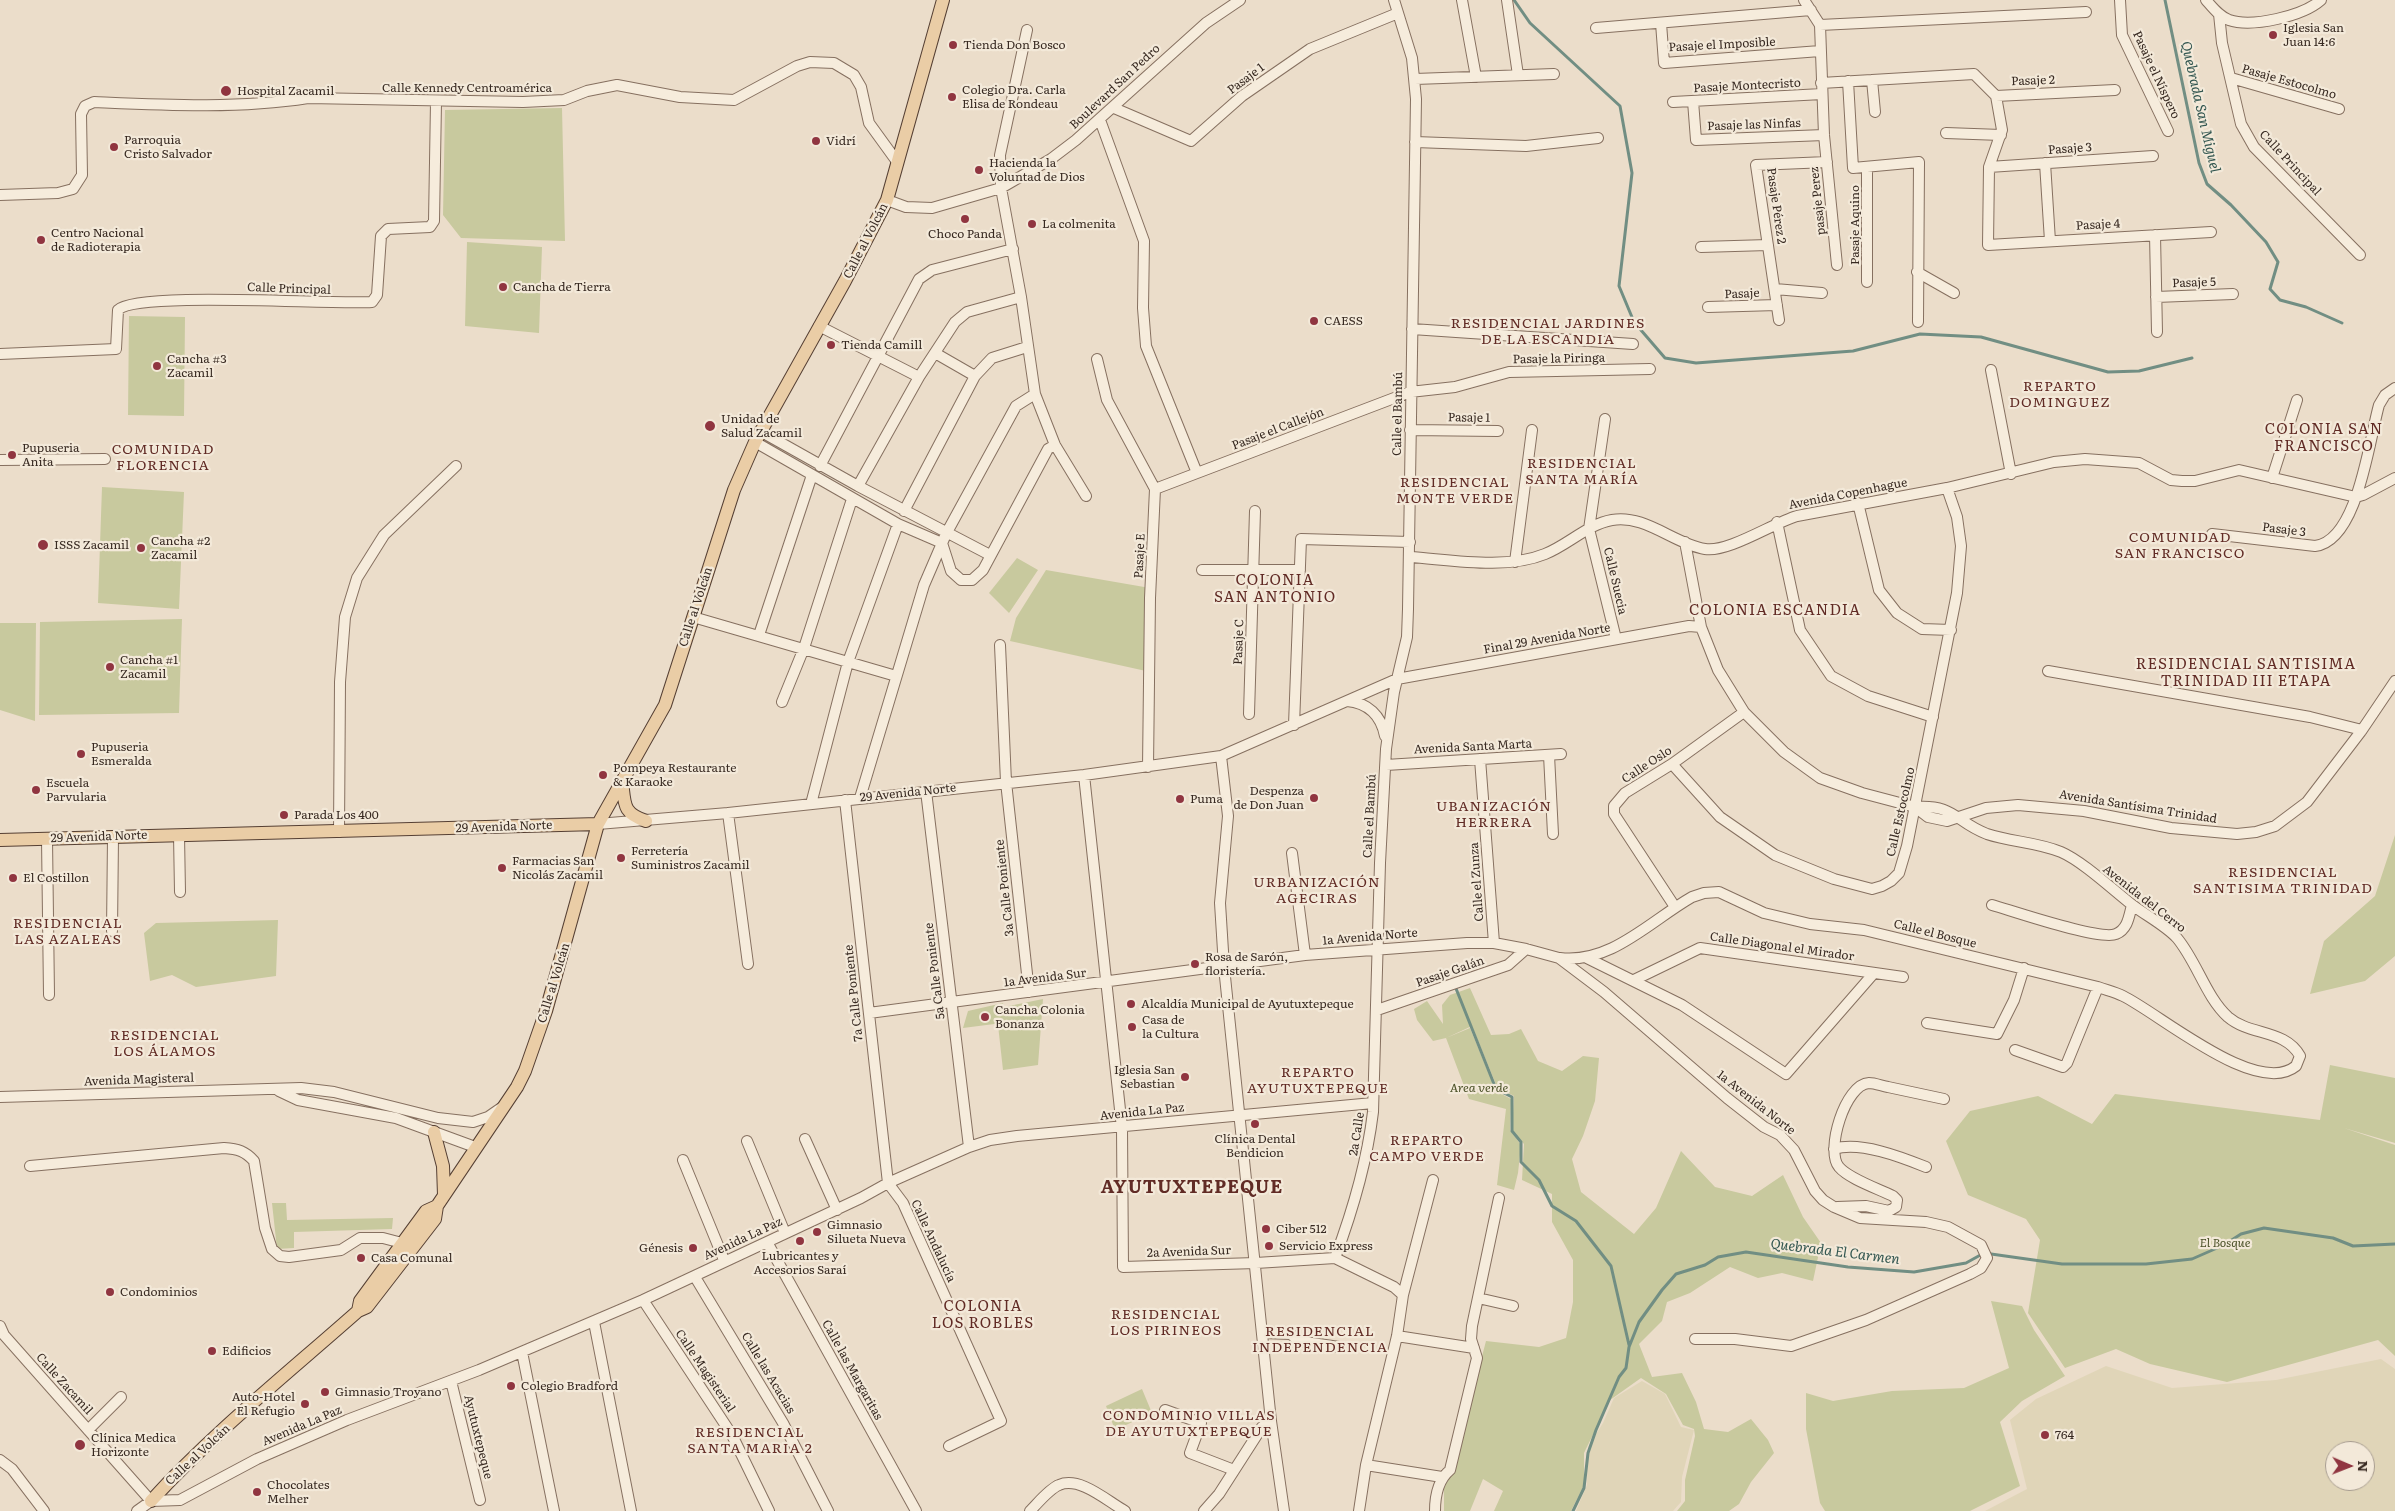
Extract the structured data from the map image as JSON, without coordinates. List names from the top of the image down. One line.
{"streets":{"main road":["Calle al Volcán","29 Avenida Norte"],"street":["Pasaje el Imposible","Pasaje el Níspero","Pasaje 1","Pasaje 2","Pasaje Estocolmo","Pasaje Montecristo","Boulevard San Pedro","Calle Kennedy Centroamérica","Pasaje las Ninfas","Pasaje 3","Calle Principal","pasaje Perez","Pasaje Pérez 2","Pasaje Aquino","Pasaje 4","Pasaje 5","Pasaje","Pasaje la Piringa","Calle el Bambú","Pasaje el Callejón","Avenida Copenhague","Pasaje E","Calle Suecia","Final 29 Avenida Norte","Pasaje C","Avenida Santa Marta","Calle Oslo","Avenida Santísima Trinidad","Calle Estocolmo","Calle el Zunza","3a Calle Poniente","Avenida del Cerro","Calle el Bosque","1a Avenida Norte","Calle Diagonal el Mirador","5a Calle Poniente","Pasaje Galán","1a Avenida Sur","7a Calle Poniente","Avenida Magisteral","Avenida La Paz","2a Calle","Calle Andalucía","2a Avenida Sur","Calle las Margaritas","Calle Magisterial","Calle las Acacias","Calle Zacamil","Ayutuxtepeque"]},"crossings":[["Pasaje el Imposible","pasaje Perez"],["Pasaje 1","Boulevard San Pedro"],["Pasaje 1","Calle el Bambú"],["Pasaje 2","pasaje Perez"],["Pasaje Estocolmo","Calle Principal"],["Pasaje Montecristo","Pasaje las Ninfas"],["Pasaje Montecristo","pasaje Perez"],["Boulevard San Pedro","Calle al Volcán"],["Calle Kennedy Centroamérica","Calle Principal"],["Calle Kennedy Centroamérica","Calle al Volcán"],["Pasaje las Ninfas","pasaje Perez"],["Pasaje 3","Pasaje 4"],["Pasaje 3","Avenida Copenhague"],["pasaje Perez","Pasaje Pérez 2"],["Pasaje Pérez 2","Pasaje"],["Calle al Volcán","29 Avenida Norte"],["Calle al Volcán","Avenida Magisteral"],["Calle al Volcán","Avenida La Paz"],["Calle al Volcán","Calle Zacamil"],["Pasaje la Piringa","Calle el Bambú"],["Pasaje la Piringa","Pasaje el Callejón"],["Calle el Bambú","Pasaje el Callejón"],["Calle el Bambú","Avenida Copenhague"],["Calle el Bambú","Final 29 Avenida Norte"],["Calle el Bambú","Avenida Santa Marta"],["Calle el Bambú","1a Avenida Norte"],["Calle el Bambú","2a Calle"],["Pasaje el Callejón","Pasaje E"],["Avenida Copenhague","Calle Suecia"],["Avenida Copenhague","Avenida Santísima Trinidad"],["Avenida Copenhague","Calle Estocolmo"],["Pasaje E","29 Avenida Norte"],["Calle Suecia","Final 29 Avenida Norte"],["Final 29 Avenida Norte","29 Avenida Norte"],["Final 29 Avenida Norte","Avenida Santísima Trinidad"],["Avenida Santa Marta","Calle el Zunza"],["Calle Oslo","Avenida Santísima Trinidad"],["Calle Oslo","Calle Estocolmo"],["Calle Oslo","Calle el Bosque"],["29 Avenida Norte","3a Calle Poniente"],["29 Avenida Norte","5a Calle Poniente"],["29 Avenida Norte","7a Calle Poniente"],["Avenida Santísima Trinidad","Calle Estocolmo"],["Avenida Santísima Trinidad","Avenida del Cerro"],["Calle el Zunza","1a Avenida Norte"],["3a Calle Poniente","1a Avenida Sur"],["Avenida del Cerro","Calle el Bosque"],["Calle el Bosque","1a Avenida Norte"],["1a Avenida Norte","Pasaje Galán"],["1a Avenida Norte","1a Avenida Sur"],["1a Avenida Norte","2a Calle"],["5a Calle Poniente","1a Avenida Sur"],["5a Calle Poniente","Avenida La Paz"],["Pasaje Galán","2a Calle"],["1a Avenida Sur","7a Calle Poniente"],["7a Calle Poniente","Avenida La Paz"],["7a Calle Poniente","Calle Andalucía"],["Avenida La Paz","2a Calle"],["Avenida La Paz","Calle Andalucía"],["Avenida La Paz","2a Avenida Sur"],["Avenida La Paz","Calle las Margaritas"],["Avenida La Paz","Calle Magisterial"],["Avenida La Paz","Calle las Acacias"],["Avenida La Paz","Calle Zacamil"],["Avenida La Paz","Ayutuxtepeque"],["2a Calle","2a Avenida Sur"]],"districts":["RESIDENCIAL JARDINES DE LA ESCANDIA","REPARTO DOMINGUEZ","COLONIA SAN FRANCISCO","COMUNIDAD FLORENCIA","RESIDENCIAL SANTA MARÍA","RESIDENCIAL MONTE VERDE","COMUNIDAD SAN FRANCISCO","COLONIA SAN ANTONIO","COLONIA ESCANDIA","RESIDENCIAL SANTISIMA TRINIDAD III ETAPA","UBANIZACIÓN HERRERA","RESIDENCIAL SANTISIMA TRINIDAD","URBANIZACIÓN AGECIRAS","RESIDENCIAL LAS AZALEAS","RESIDENCIAL LOS ÁLAMOS","REPARTO AYUTUXTEPEQUE","REPARTO CAMPO VERDE","AYUTUXTEPEQUE","COLONIA LOS ROBLES","RESIDENCIAL LOS PIRINEOS","RESIDENCIAL INDEPENDENCIA","CONDOMINIO VILLAS DE AYUTUXTEPEQUE","RESIDENCIAL SANTA MARIA 2"],"water":["Quebrada San Miguel","Quebrada El Carmen"],"parks":["Area verde","El Bosque"],"places":["Iglesia San Juan 14:6","Tienda Don Bosco","Hospital Zacamil","Colegio Dra. Carla Elisa de Rondeau","Vidrí","Parroquia Cristo Salvador","Hacienda la Voluntad de Dios","Choco Panda","La colmenita","Centro Nacional de Radioterapia","Cancha de Tierra","CAESS","Tienda Camill","Cancha #3 Zacamil","Unidad de Salud Zacamil","Pupuseria Anita","ISSS Zacamil","Cancha #2 Zacamil","Cancha #1 Zacamil","Pupuseria Esmeralda","Pompeya Restaurante & Karaoke","Escuela Parvularia","Despenza de Don Juan","Puma","Parada Los 400","Ferretería Suministros Zacamil","Farmacias San Nicolás Zacamil","El Costillon","Rosa de Sarón, floristería.","Alcaldía Municipal de Ayutuxtepeque","Cancha Colonia Bonanza","Casa de la Cultura","Iglesia San Sebastian","Clínica Dental Bendicion","Ciber 512","Gimnasio Silueta Nueva","Lubricantes y Accesorios Saraí","Servicio Express","Génesis","Casa Comunal","Condominios","Edificios","Colegio Bradford","Gimnasio Troyano","Auto-Hotel El Refugio","764","Clínica Medica Horizonte","Chocolates Melher"],"north":"right"}
